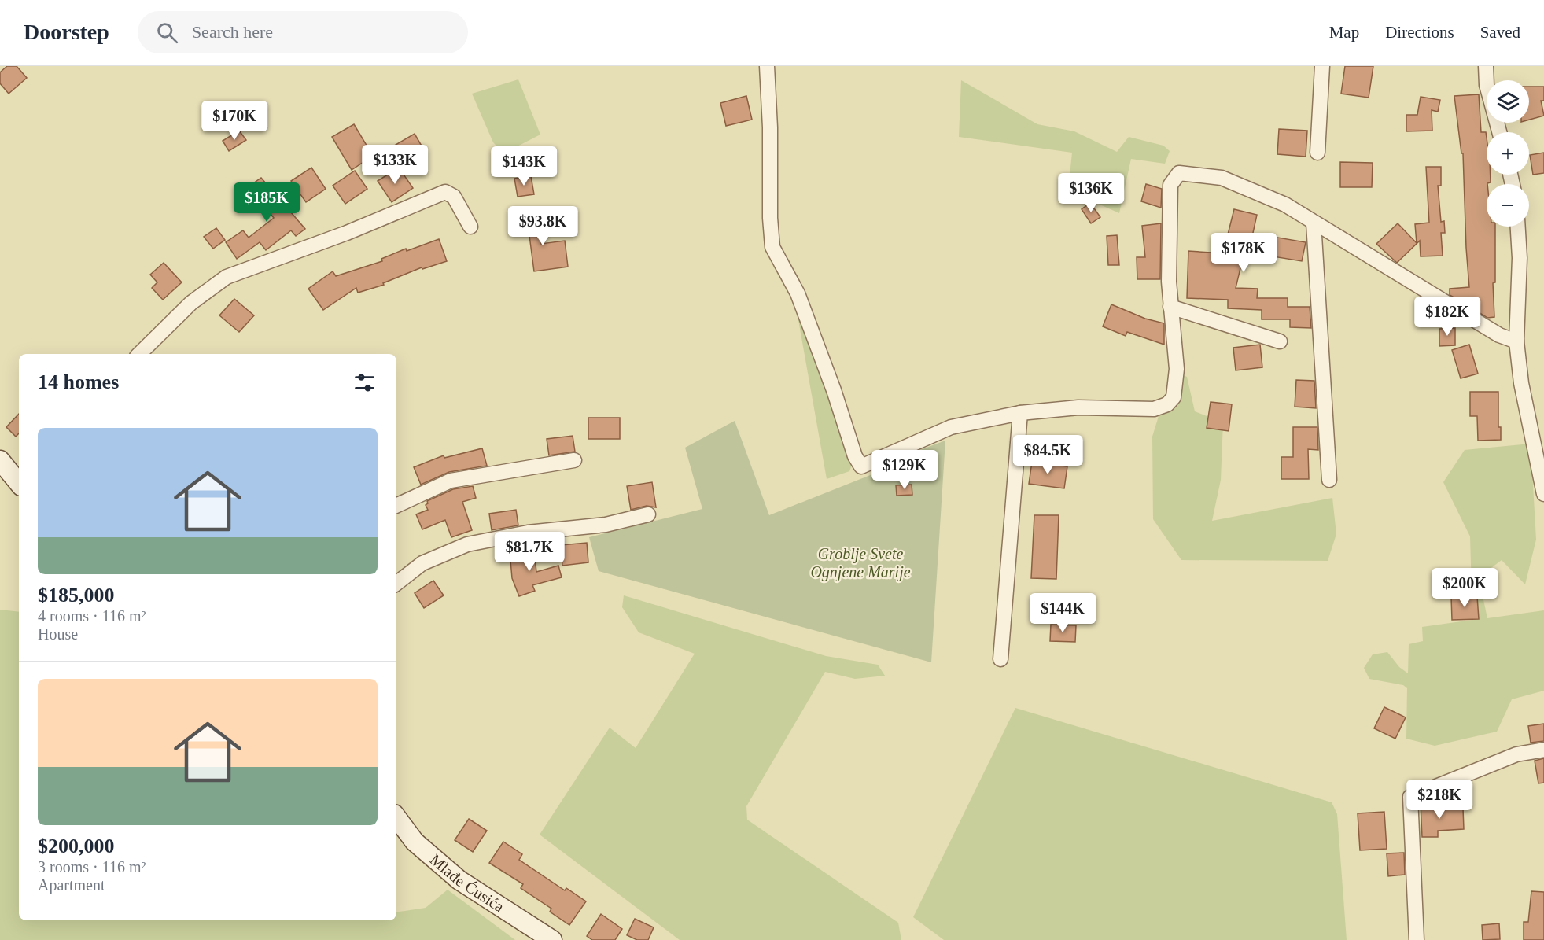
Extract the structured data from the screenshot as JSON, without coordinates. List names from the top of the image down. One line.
{"streets":{"street":["Mlađe Ćusića"]},"parks":["Groblje Svete Ognjene Marije"],"page":{"header":"Doorstep","search":"Search here","nav":["Map","Directions","Saved"],"map_buttons":["+","−"],"price":["$170K","$133K","$143K","$136K","$185K","$93.8K","$178K","$182K","$84.5K","$129K","$81.7K","$200K","$144K","$218K"],"heading":"14 homes","list":[{"name":"$185,000","note":"4 rooms · 116 m² · House"},{"name":"$200,000","note":"3 rooms · 116 m² · Apartment"}]}}
